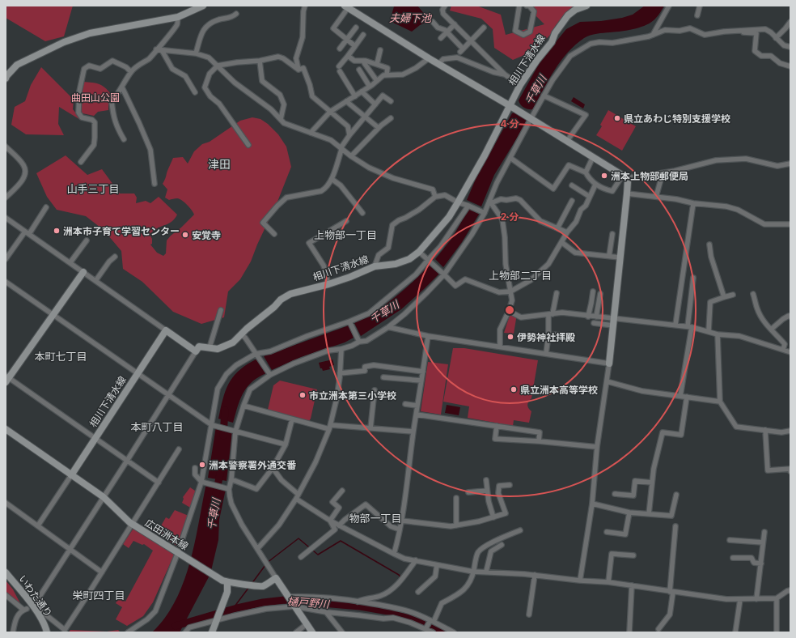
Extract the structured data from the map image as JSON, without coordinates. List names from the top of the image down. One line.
{"streets":{"main road":["相川下清水線","広田洲本線","いわた通り"]},"crossings":[["相川下清水線","広田洲本線"]],"districts":["津田","山手三丁目","上物部一丁目","上物部二丁目","本町七丁目","本町八丁目","物部一丁目","栄町四丁目"],"water":["夫婦下池","千草川","樋戸野川"],"parks":["曲田山公園"],"places":["県立あわじ特別支援学校","洲本上物部郵便局","洲本市子育て学習センター","安覚寺","伊勢神社拝殿","県立洲本高等学校","市立洲本第三小学校","洲本警察署外通交番"],"rings":["4 分","2 分"]}
